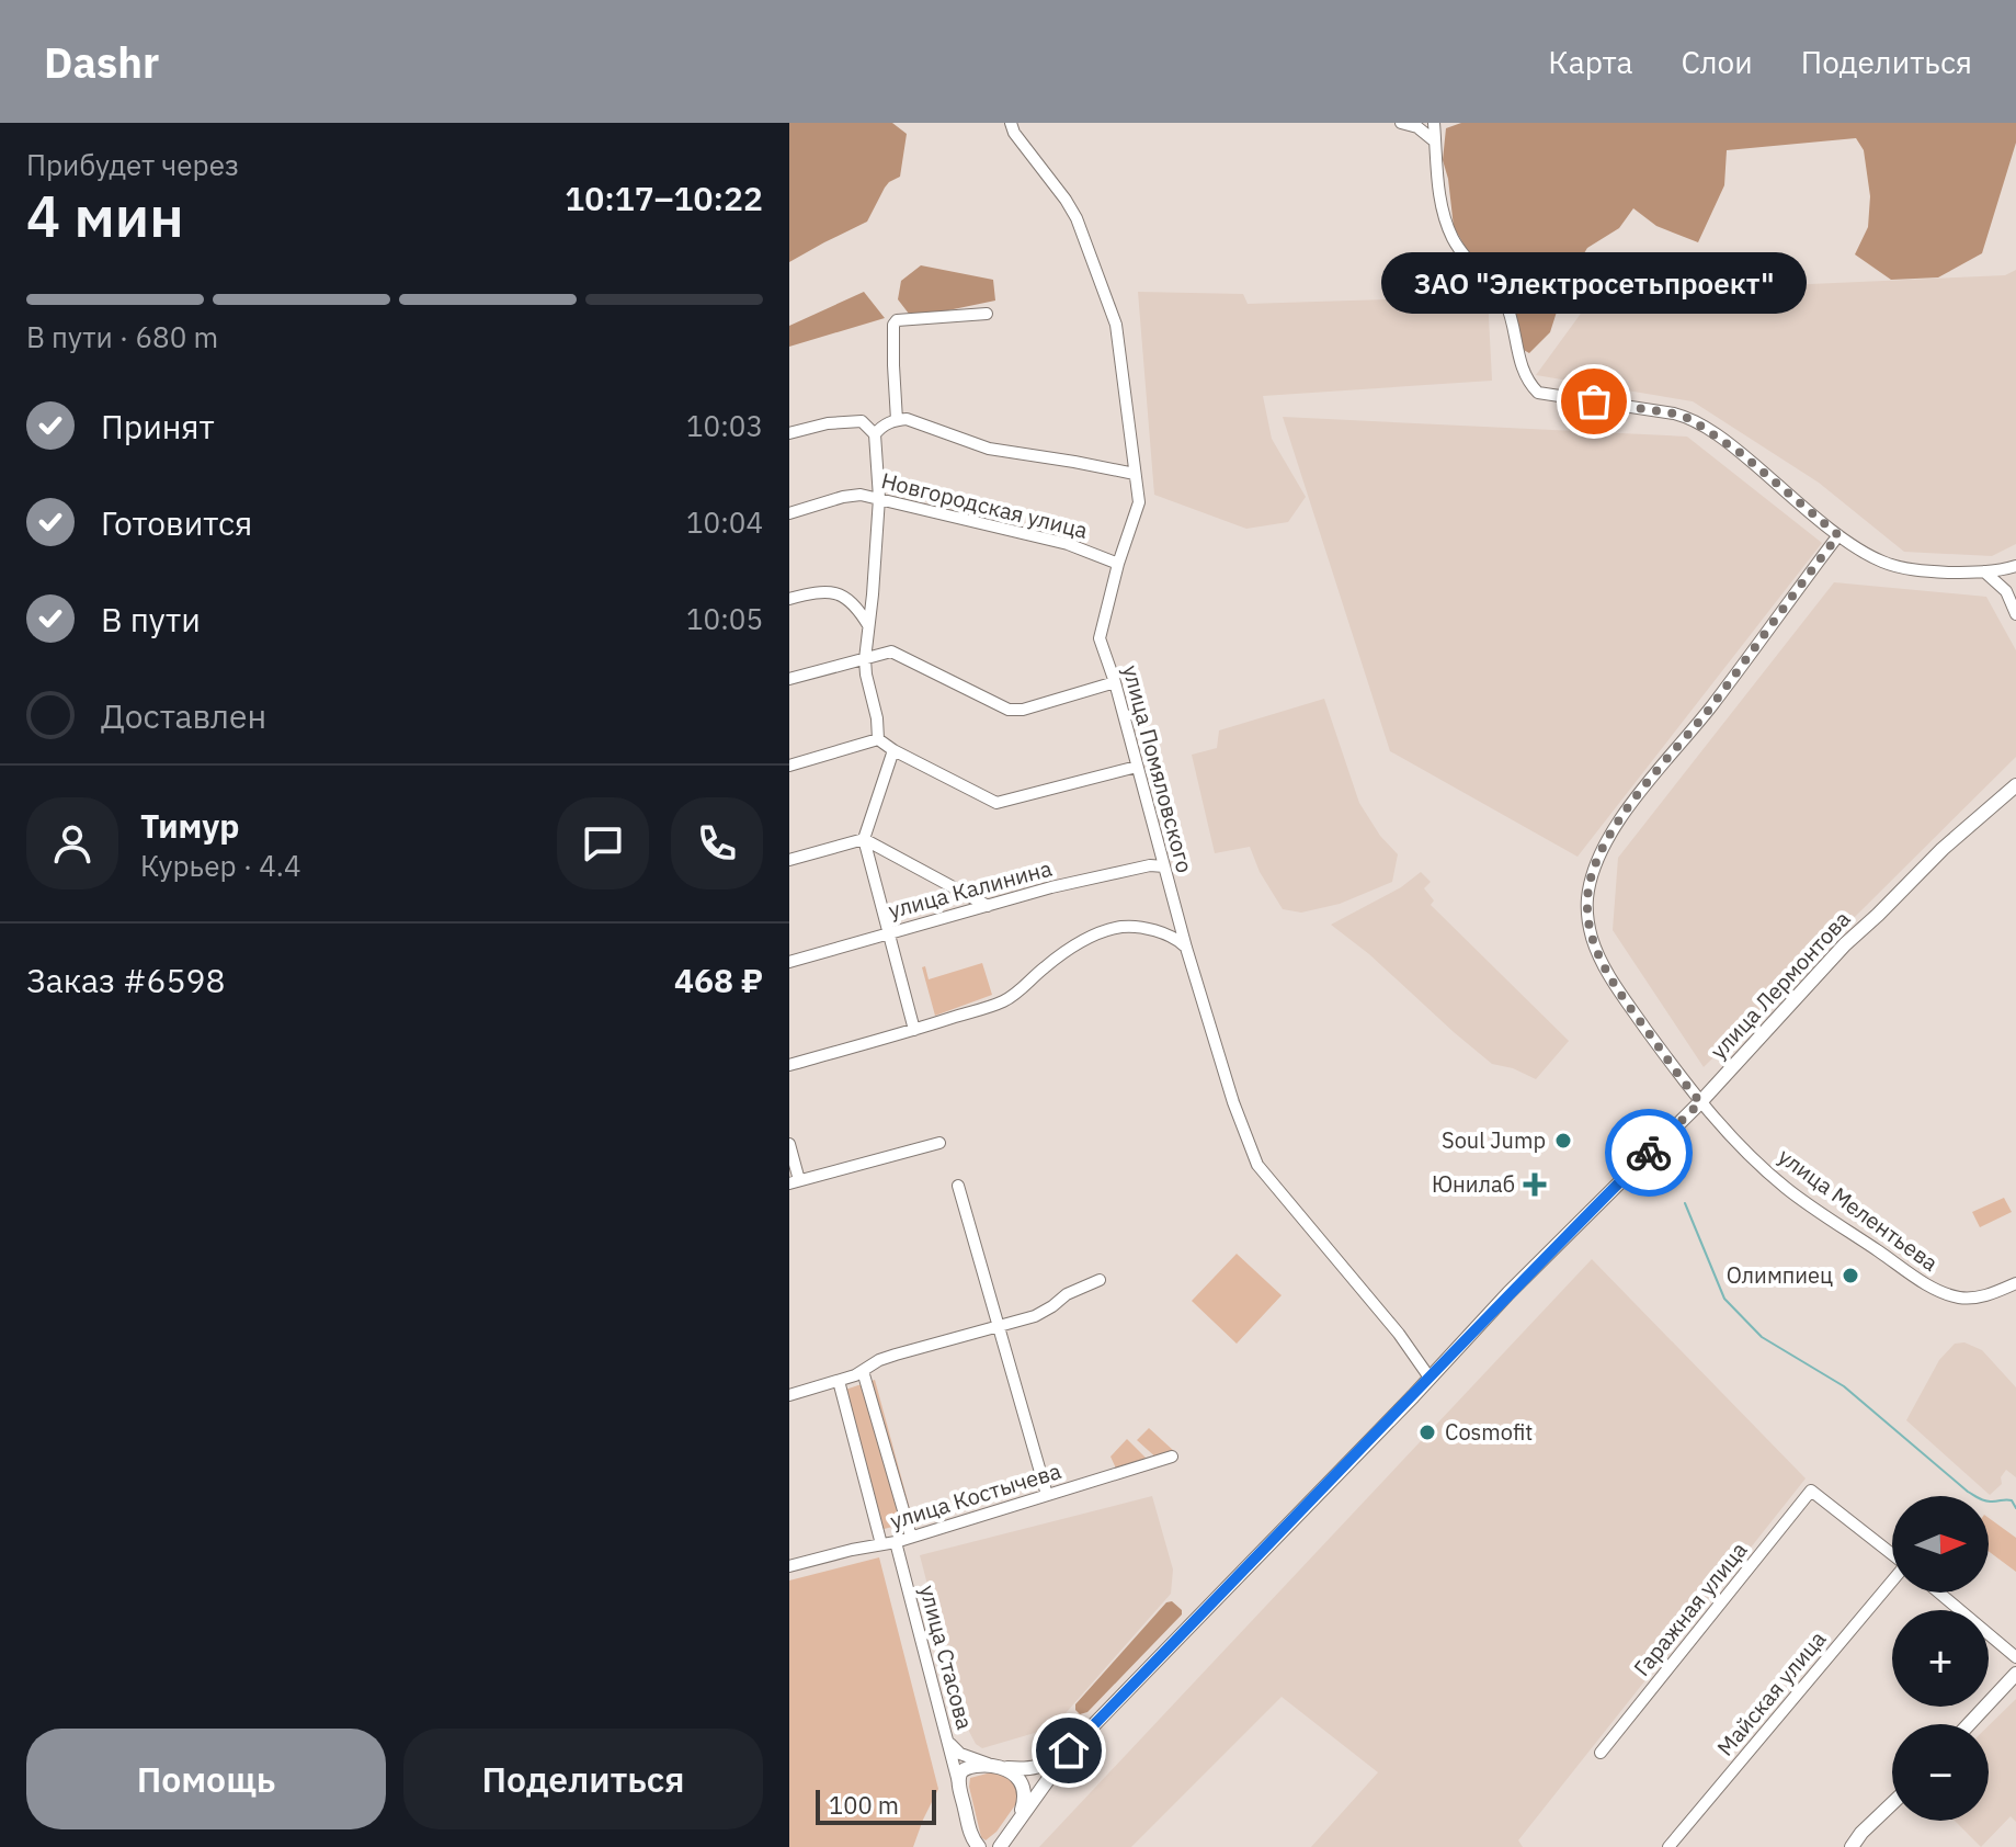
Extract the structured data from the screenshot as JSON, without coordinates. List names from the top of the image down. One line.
{"streets":{"main road":["улица Лермонтова"],"street":["Новгородская улица","улица Помяловского","улица Калинина","улица Мелентьева","улица Костычева","Гаражная улица","улица Стасова","Майская улица"]},"crossings":[["Новгородская улица","улица Помяловского"],["улица Помяловского","улица Калинина"],["улица Помяловского","улица Лермонтова"],["улица Лермонтова","улица Мелентьева"],["улица Лермонтова","улица Стасова"],["улица Костычева","улица Стасова"]],"places":{"other":["ЗАО \"Электросетьпроект\"","Soul Jump","Олимпиец","Cosmofit"],"health":["Юнилаб"]},"scale_bar":"100 m","north":"right","page":{"header":"Dashr","nav":["Карта","Слои","Поделиться"],"heading":["4 мин","Прибудет через","10:17–10:22"],"panel":["Тимур","Курьер · 4.4","Заказ #6598","468 ₽"],"bubble":"ЗАО \"Электросетьпроект\"","bar":"В пути · 680 m","list":[["Принят","10:03"],["Готовится","10:04"],["В пути","10:05"],"Доставлен"],"map_buttons":["+","−"],"buttons":["Помощь","Поделиться"],"scale":"100 m"}}
